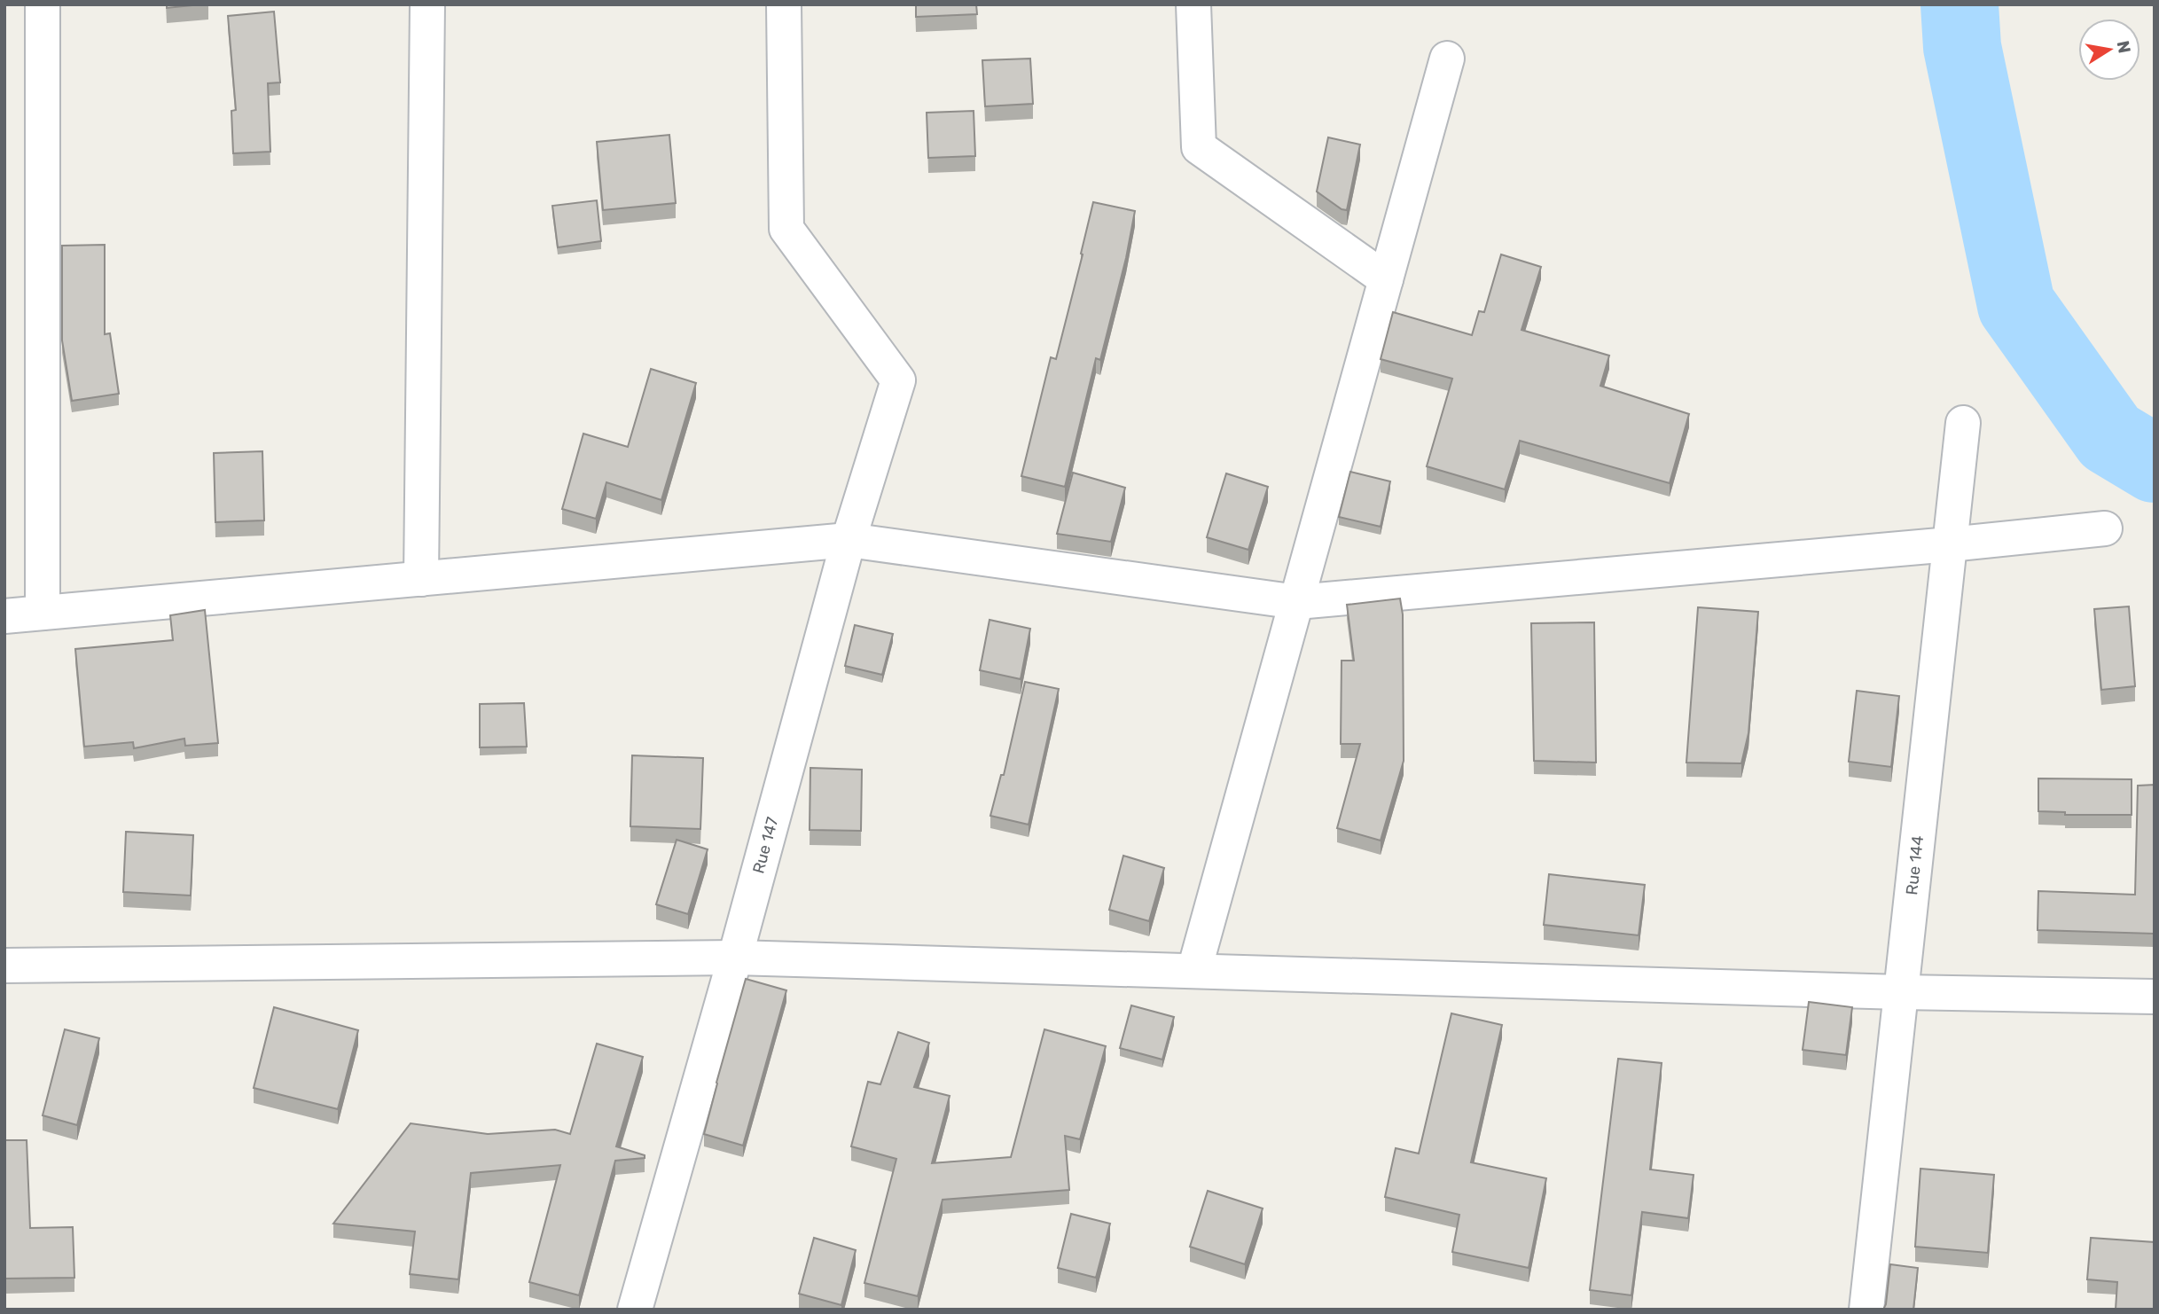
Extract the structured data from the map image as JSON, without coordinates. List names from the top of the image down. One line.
{"streets":{"street":["Rue 147","Rue 144"]},"north":"right"}
